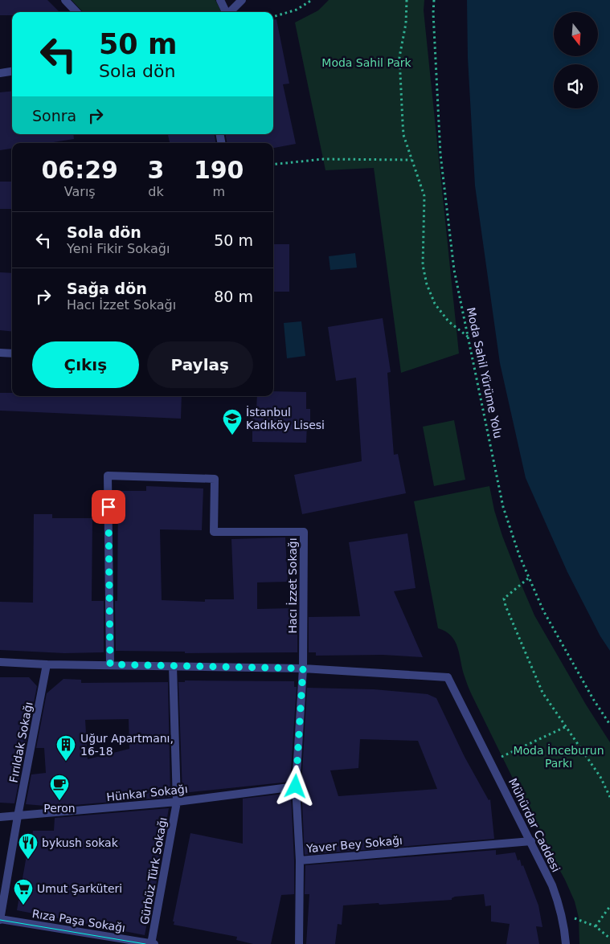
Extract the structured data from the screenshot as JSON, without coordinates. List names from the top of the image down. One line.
{"streets":{"street":["Hacı İzzet Sokağı","Fırıldak Sokağı","Hünkar Sokağı","Mühürdar Caddesi","Yaver Bey Sokağı","Gürbüz Türk Sokağı","Rıza Paşa Sokağı"],"path":["Moda Sahil Yürüme Yolu"]},"crossings":[["Hacı İzzet Sokağı","Mühürdar Caddesi"],["Hacı İzzet Sokağı","Yaver Bey Sokağı"],["Fırıldak Sokağı","Hünkar Sokağı"],["Fırıldak Sokağı","Mühürdar Caddesi"],["Fırıldak Sokağı","Rıza Paşa Sokağı"],["Hünkar Sokağı","Yaver Bey Sokağı"],["Hünkar Sokağı","Gürbüz Türk Sokağı"],["Mühürdar Caddesi","Yaver Bey Sokağı"],["Mühürdar Caddesi","Gürbüz Türk Sokağı"],["Gürbüz Türk Sokağı","Rıza Paşa Sokağı"]],"parks":["Moda Sahil Park","Moda İnceburun Parkı"],"places":{"school or university":["İstanbul Kadıköy Lisesi"],"building":["Uğur Apartmanı, 16-18"],"cafe":["Peron"],"restaurant":["bykush sokak"],"supermarket":["Umut Şarküteri"]},"north":"bottom","page":{"turn":["50 m","Sola dön"],"then":"Sonra","eta":["06:29","Varış","3","dk","190","m"],"list":[{"name":"Sola dön","note":"Yeni Fikir Sokağı","value":"50 m"},{"name":"Sağa dön","note":"Hacı İzzet Sokağı","value":"80 m"}],"buttons":["Çıkış","Paylaş"]}}
